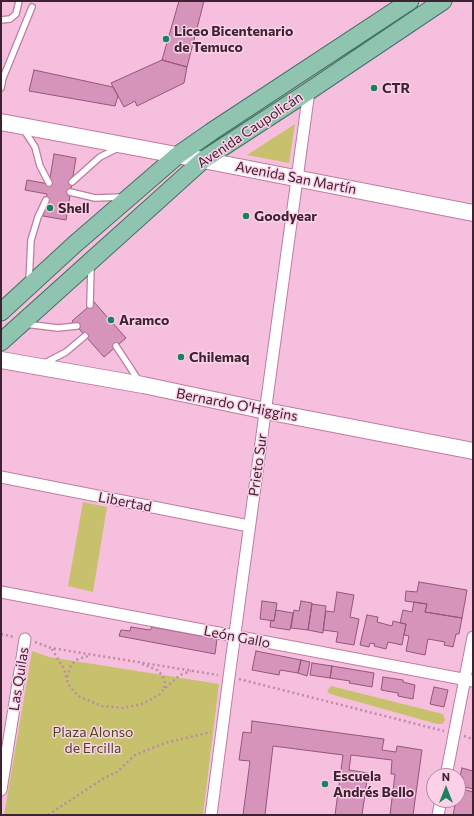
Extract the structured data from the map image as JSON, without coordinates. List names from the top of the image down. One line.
{"streets":{"main road":["Avenida Caupolicán","Avenida San Martín","Bernardo O'Higgins"],"street":["Prieto Sur","Libertad","León Gallo","Las Quilas"]},"crossings":[["Avenida Caupolicán","Avenida San Martín"],["Avenida Caupolicán","Prieto Sur"],["Avenida San Martín","Prieto Sur"],["Bernardo O'Higgins","Prieto Sur"],["Prieto Sur","Libertad"],["Prieto Sur","León Gallo"]],"parks":["Plaza Alonso de Ercilla"],"places":["Liceo Bicentenario de Temuco","CTR","Shell","Goodyear","Aramco","Chilemaq","Escuela Andrés Bello"],"north":"top"}
